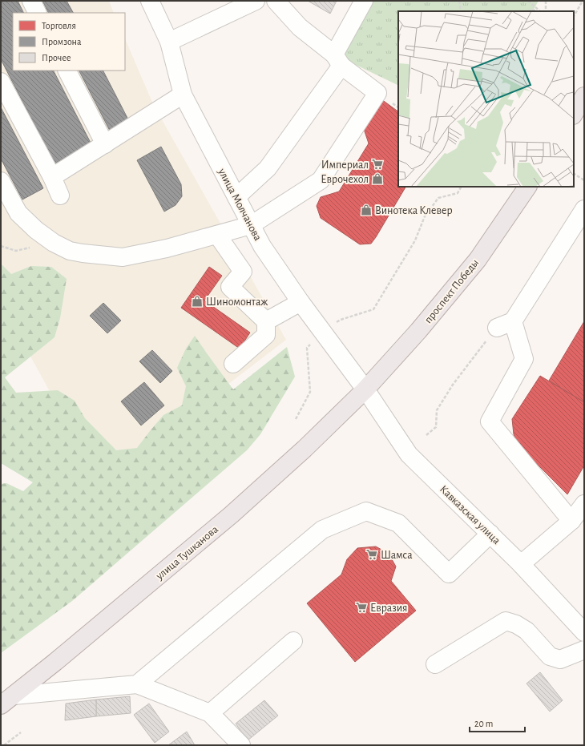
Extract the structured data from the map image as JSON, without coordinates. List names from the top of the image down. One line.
{"streets":{"main road":["проспект Победы","улица Тушканова"],"street":["улица Молчанова","Кавказская улица"]},"crossings":[["улица Молчанова","проспект Победы"],["улица Молчанова","Кавказская улица"],["улица Молчанова","улица Тушканова"],["проспект Победы","Кавказская улица"],["проспект Победы","улица Тушканова"],["Кавказская улица","улица Тушканова"]],"places":{"supermarket":["Империал","Шамса","Евразия"],"shop":["Еврочехол","Винотека Клевер","Шиномонтаж"]},"legend":["Торговля","Промзона","Прочее"],"scale_bar":"20 m"}
